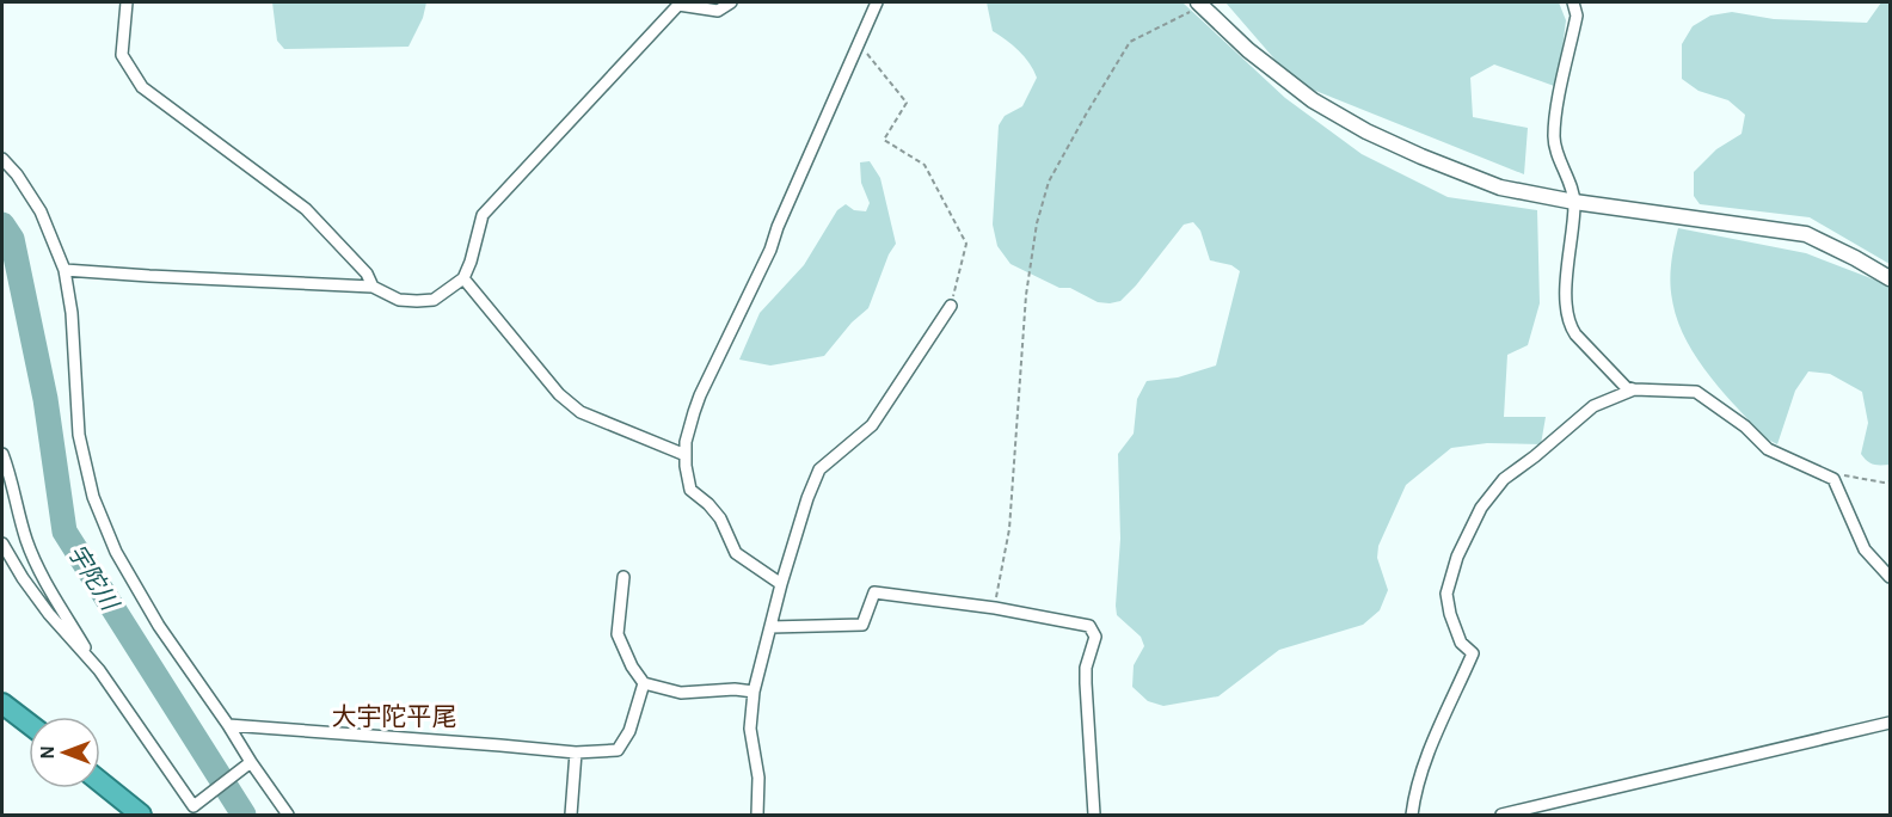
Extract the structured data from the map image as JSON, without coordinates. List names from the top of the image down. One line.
{"districts":["大宇陀平尾"],"water":["宇陀川"],"north":"left"}
